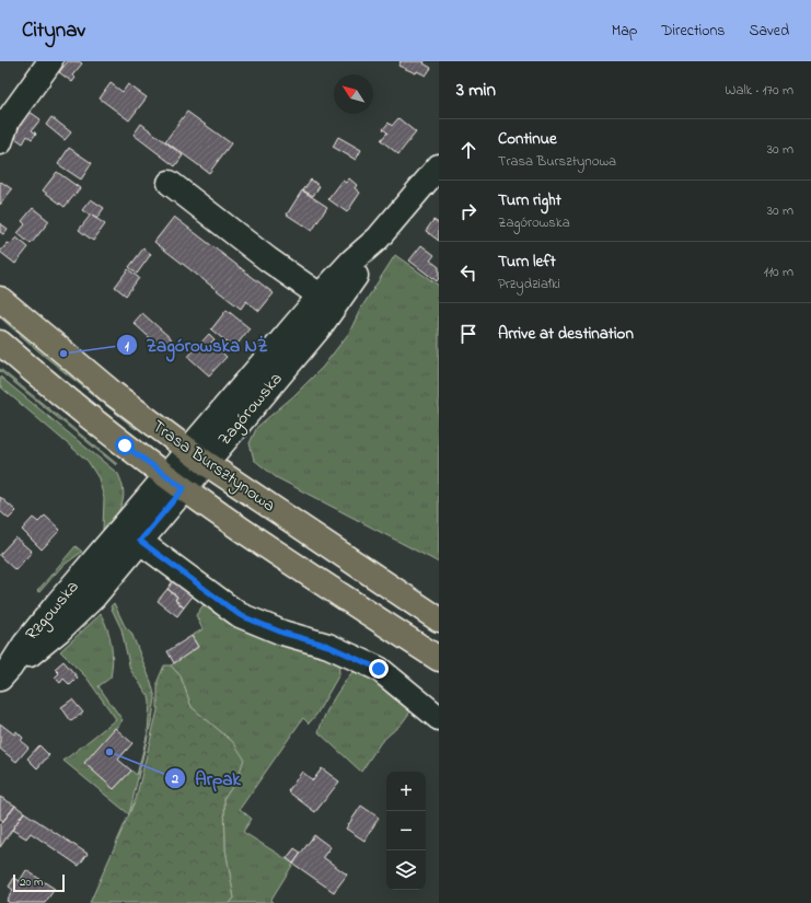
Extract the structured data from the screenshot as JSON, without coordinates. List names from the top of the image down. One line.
{"streets":{"main road":["Trasa Bursztynowa"],"street":["Zagórowska","Rzgowska"]},"crossings":[["Zagórowska","Trasa Bursztynowa"],["Zagórowska","Rzgowska"]],"places":["Zagórowska NŻ","Arpak"],"scale_bar":"20 m","north":"top left","page":{"header":"Citynav","nav":["Map","Directions","Saved"],"heading":["3 min","Walk · 170 m"],"list":[["Continue","Trasa Bursztynowa","30 m"],["Turn right","Zagórowska","30 m"],["Turn left","Przydziałki","110 m"],"Arrive at destination"],"map_buttons":["+","−"],"scale":"20 m"}}
